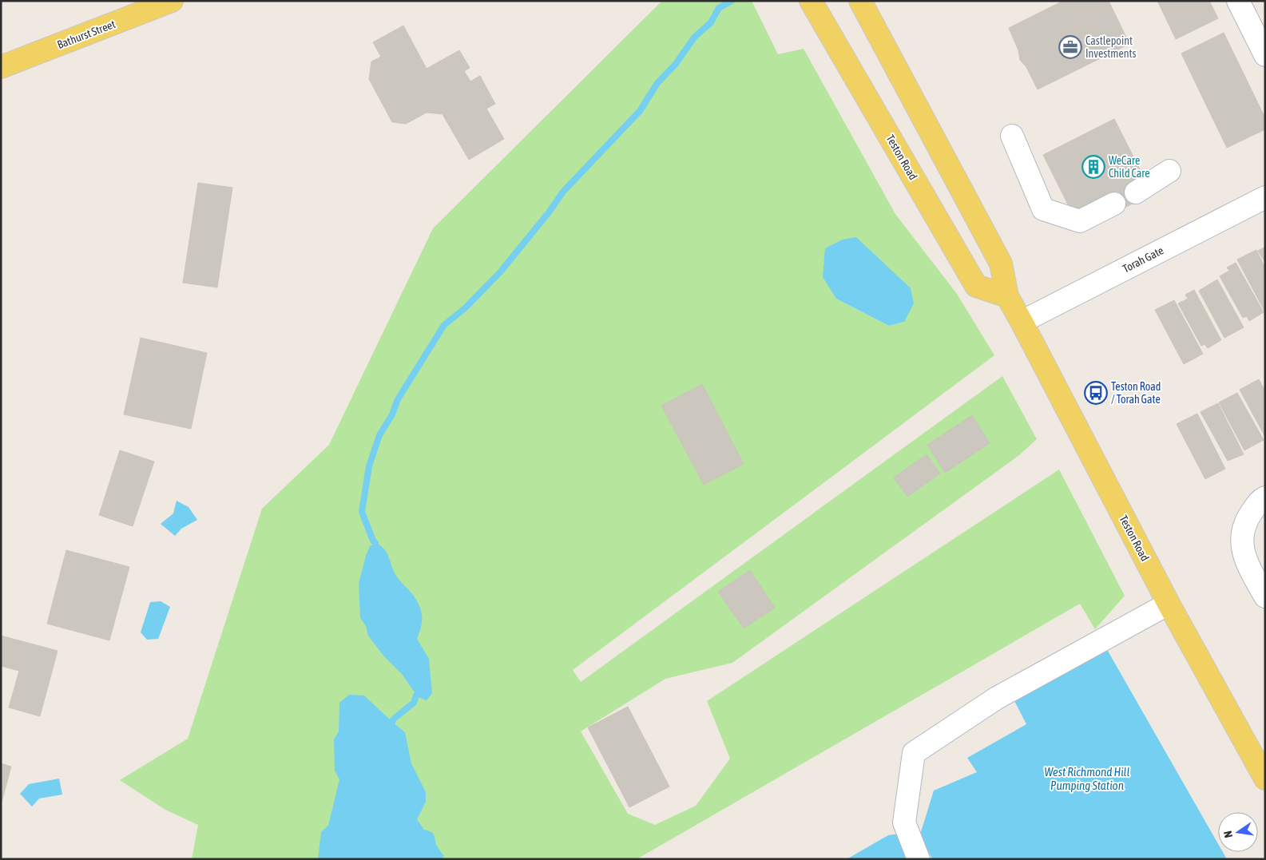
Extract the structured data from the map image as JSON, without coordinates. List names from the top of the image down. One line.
{"streets":{"main road":["Bathurst Street","Teston Road"],"street":["Torah Gate"]},"crossings":[["Teston Road","Torah Gate"]],"water":["West Richmond Hill Pumping Station"],"places":{"office":["Castlepoint Investments"],"building":["WeCare Child Care"],"bus stop":["Teston Road / Torah Gate"]},"north":"left"}
